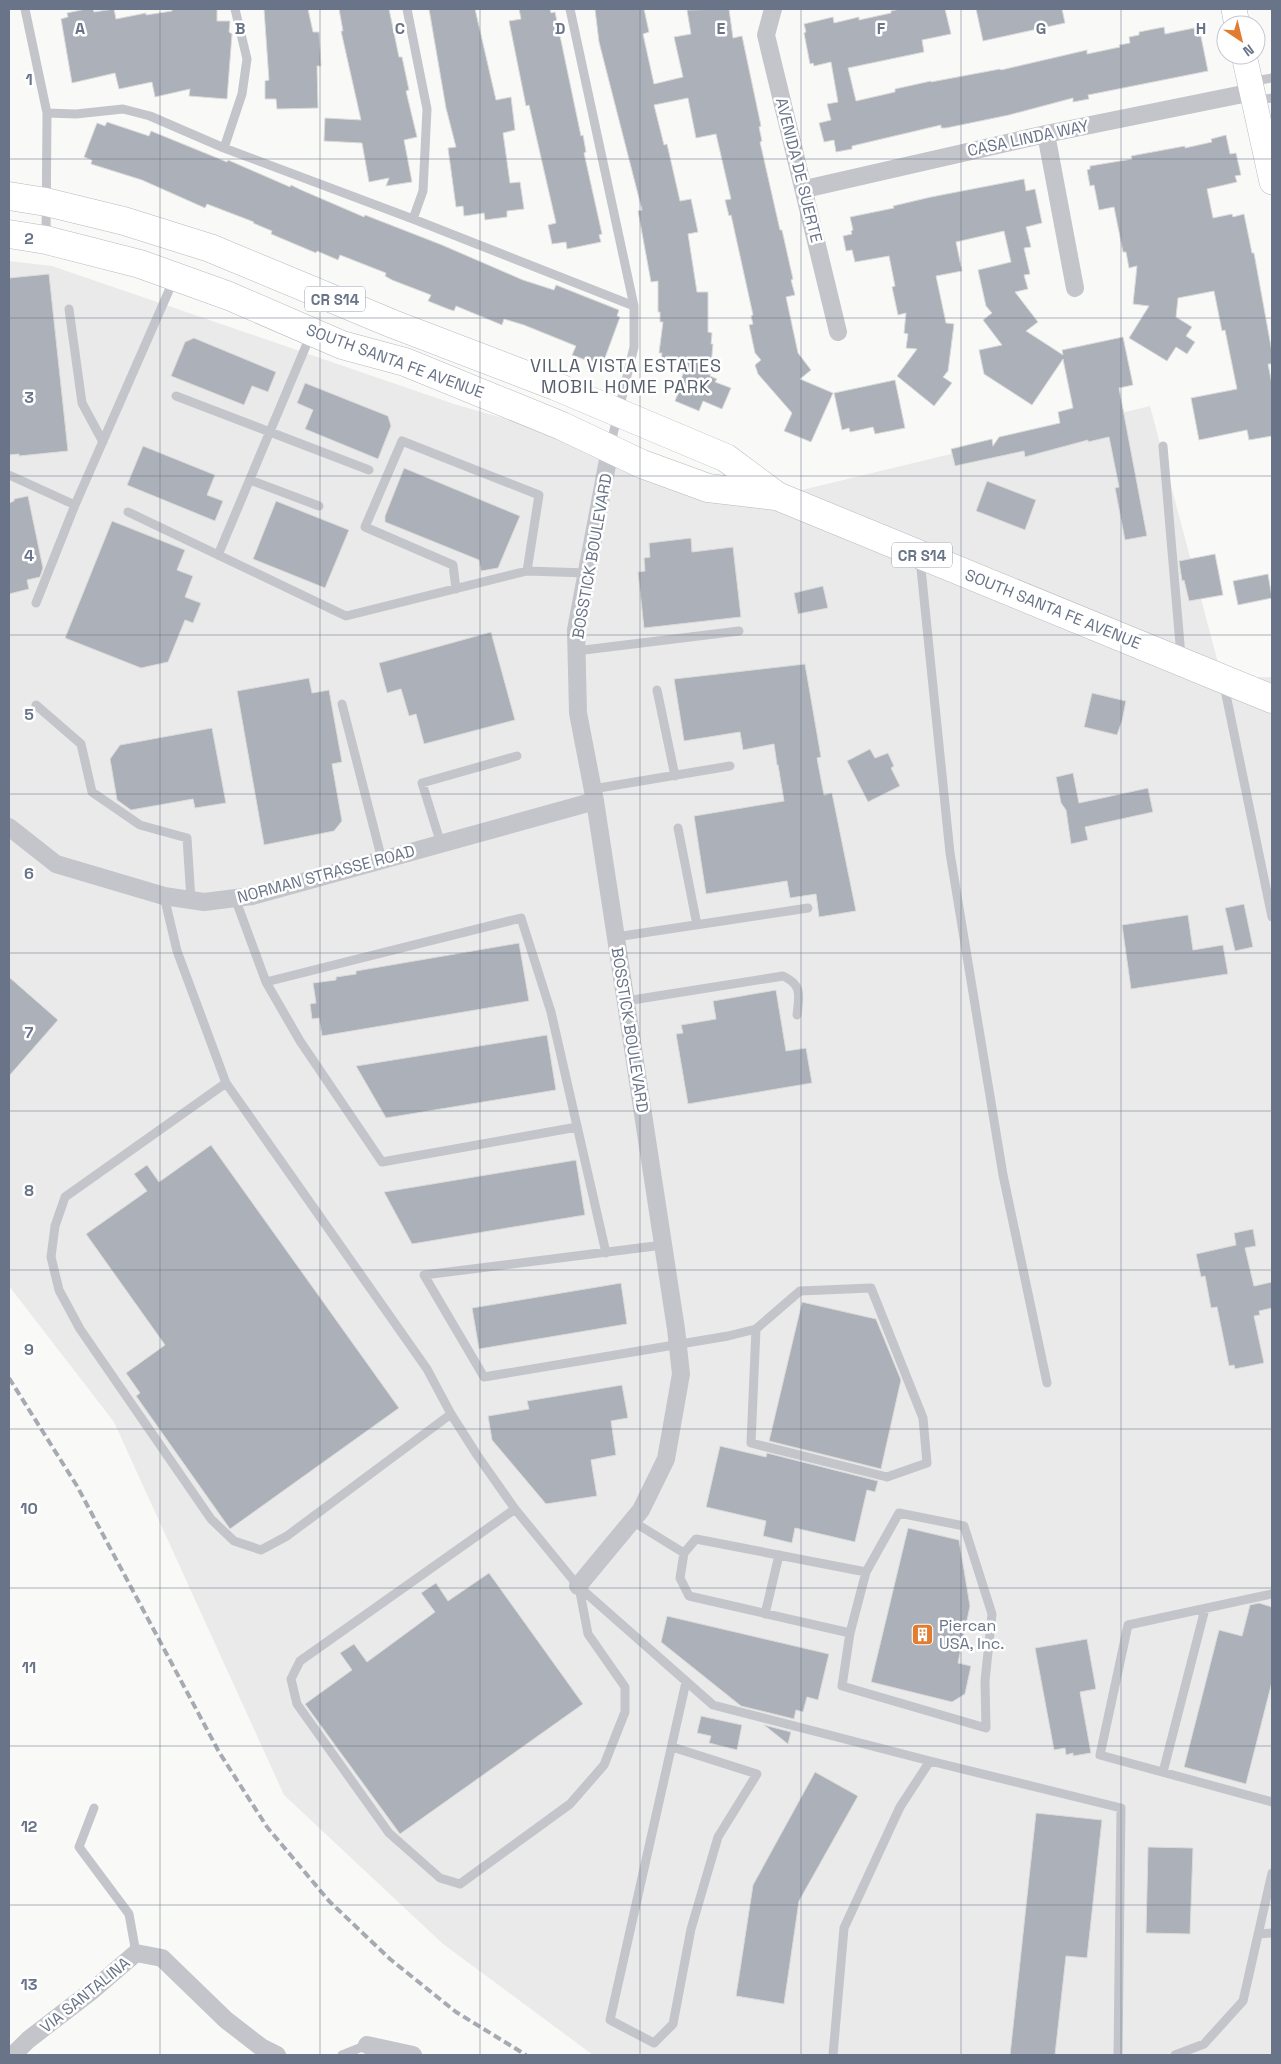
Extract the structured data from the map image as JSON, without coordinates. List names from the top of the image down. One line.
{"streets":{"main road":["CR S14","SOUTH SANTA FE AVENUE"],"street":["CASA LINDA WAY","AVENIDA DE SUERTE","BOSSTICK BOULEVARD","NORMAN STRASSE ROAD","VIA SANTALINA"]},"crossings":[["CASA LINDA WAY","AVENIDA DE SUERTE"],["SOUTH SANTA FE AVENUE","BOSSTICK BOULEVARD"],["BOSSTICK BOULEVARD","NORMAN STRASSE ROAD"]],"districts":["VILLA VISTA ESTATES MOBIL HOME PARK"],"places":{"building":["Piercan USA, Inc."]},"north":"bottom right","grid":{"columns":["A","B","C","D","E","F","G","H"],"rows":["1","2","3","4","5","6","7","8","9","10","11","12","13"]}}
